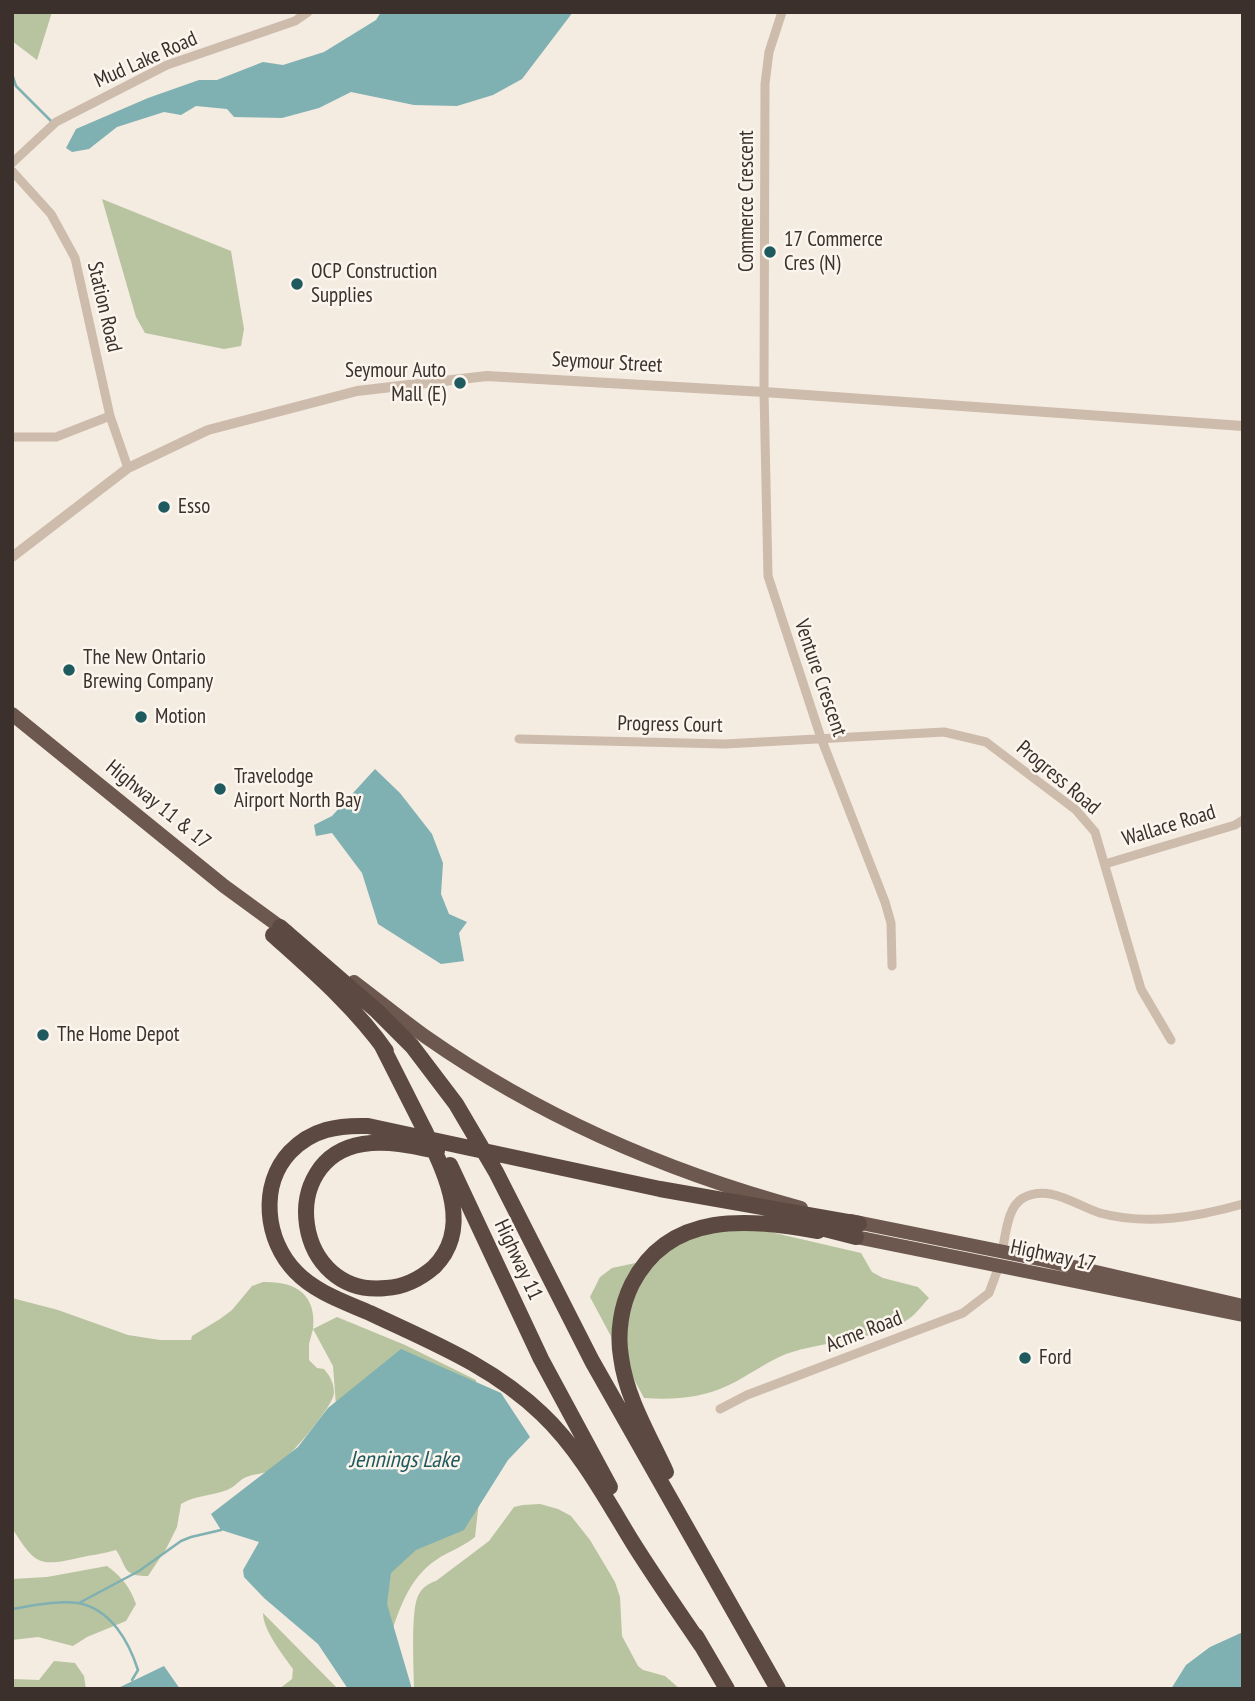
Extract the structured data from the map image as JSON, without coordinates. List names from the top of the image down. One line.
{"streets":{"highway":["Highway 11 & 17","Highway 17","Highway 11"],"street":["Mud Lake Road","Commerce Crescent","Station Road","Seymour Street","Venture Crescent","Progress Court","Progress Road","Wallace Road","Acme Road"]},"crossings":[["Commerce Crescent","Seymour Street"],["Commerce Crescent","Venture Crescent"],["Station Road","Seymour Street"],["Seymour Street","Venture Crescent"],["Venture Crescent","Progress Court"],["Venture Crescent","Progress Road"],["Progress Court","Progress Road"],["Progress Road","Wallace Road"],["Highway 11 & 17","Highway 17"],["Highway 11 & 17","Highway 11"],["Highway 17","Highway 11"],["Highway 17","Acme Road"]],"water":["Jennings Lake"],"places":["17 Commerce Cres (N)","OCP Construction Supplies","Seymour Auto Mall (E)","Esso","The New Ontario Brewing Company","Motion","Travelodge Airport North Bay","The Home Depot","Ford"]}
